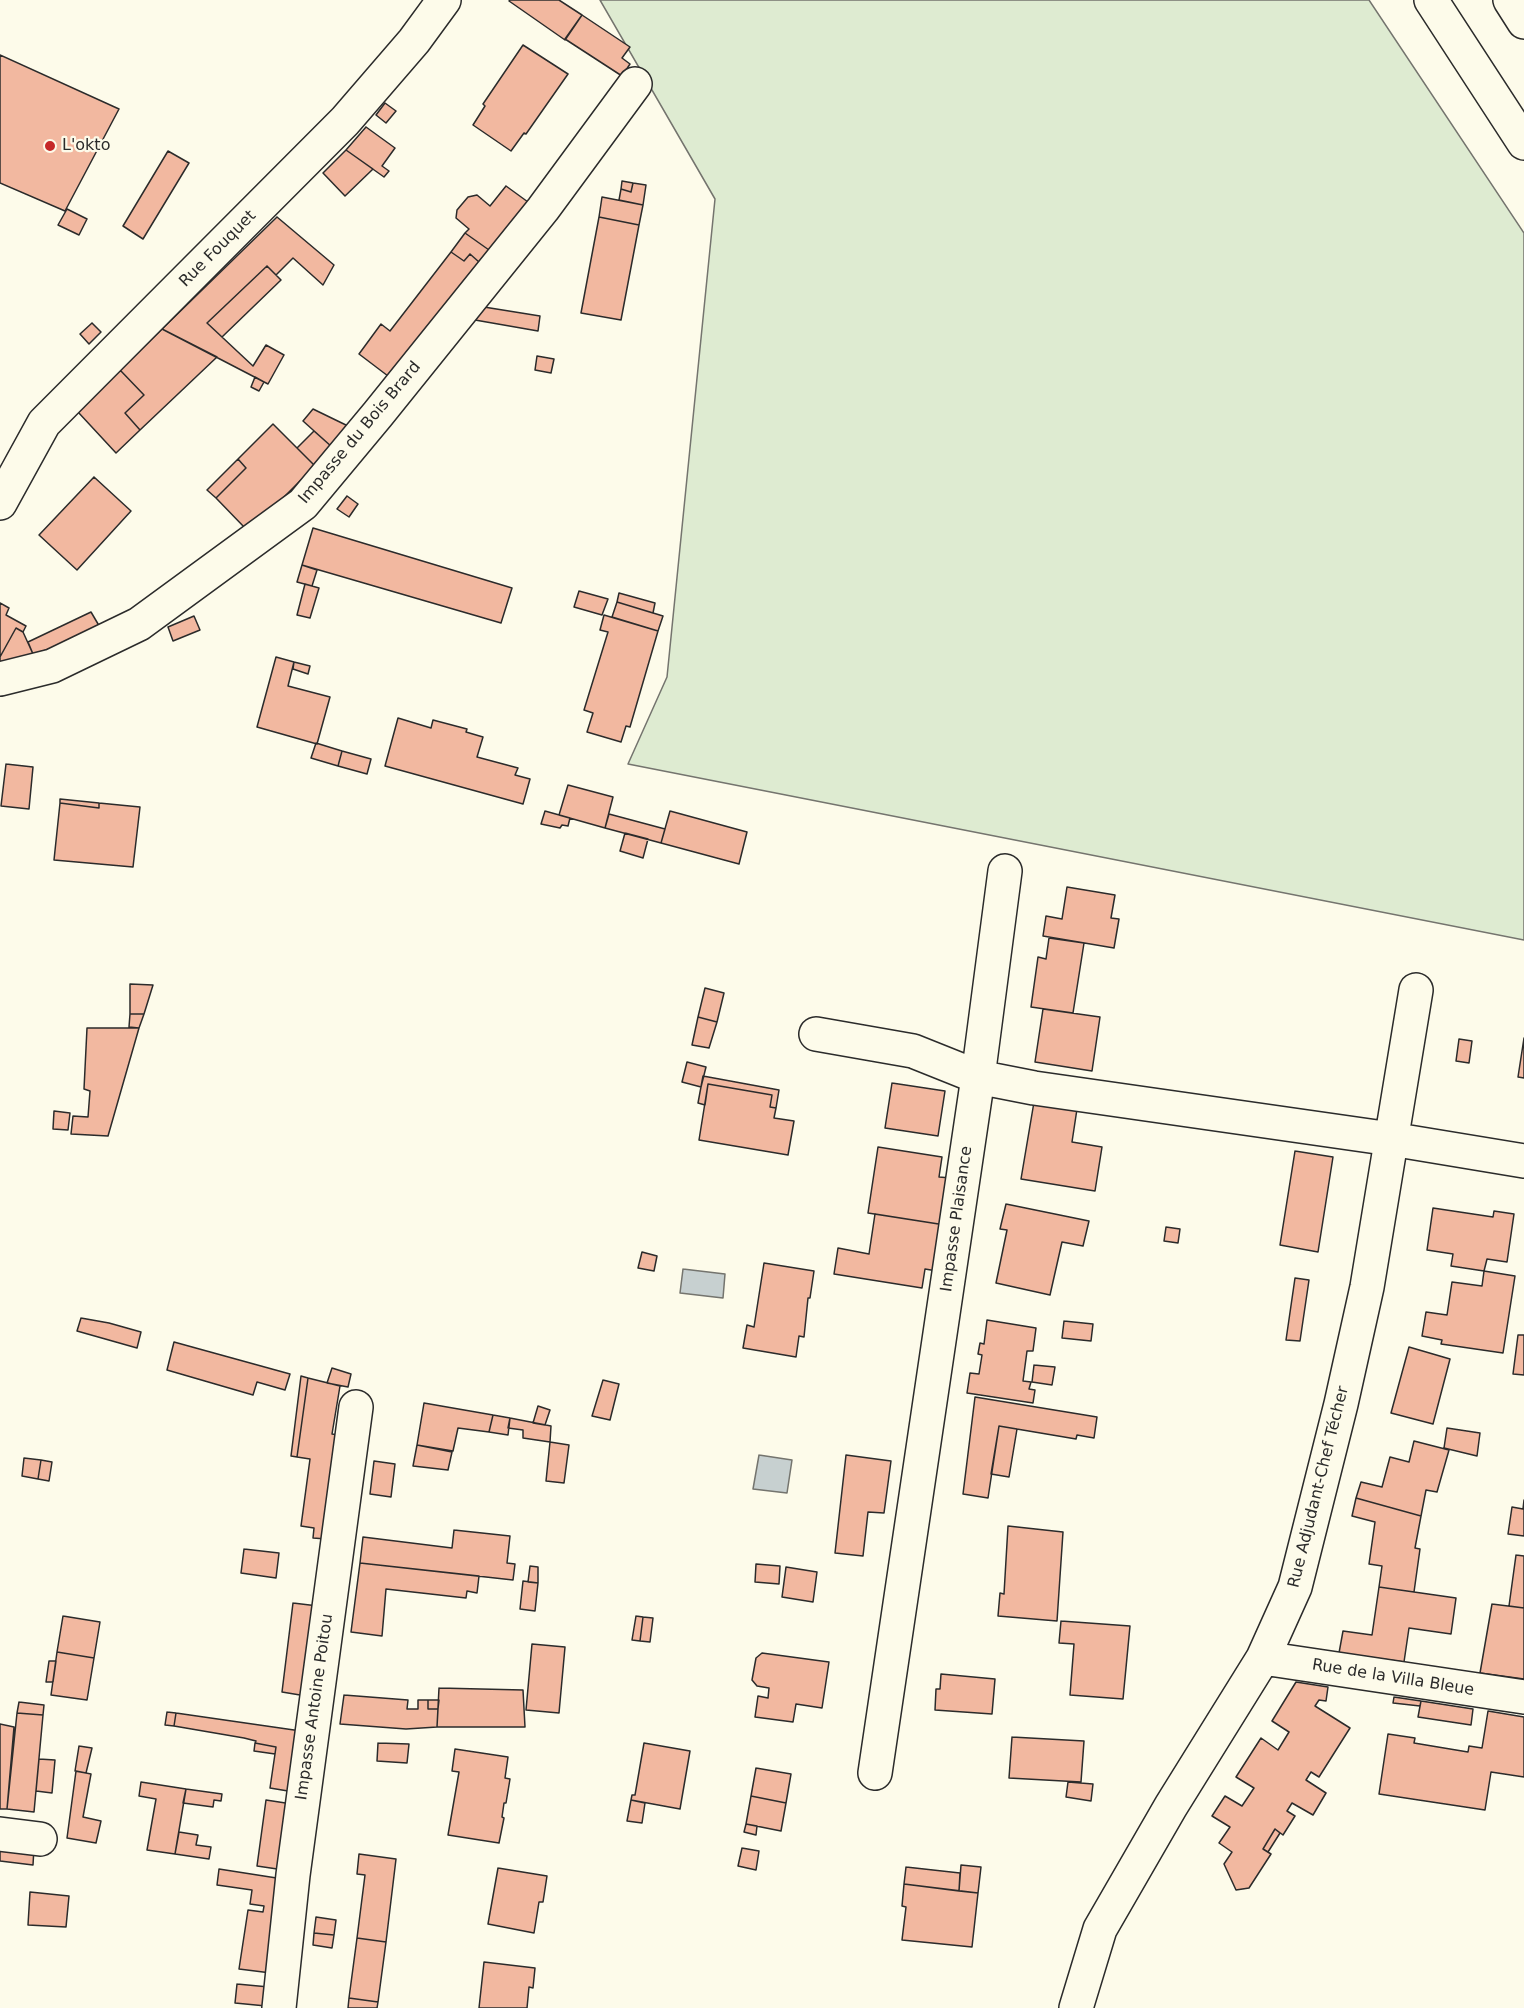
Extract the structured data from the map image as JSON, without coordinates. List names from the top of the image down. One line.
{"streets":{"main road":["Rue Fouquet","Impasse du Bois Brard","Impasse Plaisance","Rue Adjudant-Chef Técher","Rue de la Villa Bleue","Impasse Antoine Poitou"]},"crossings":[["Rue Adjudant-Chef Técher","Rue de la Villa Bleue"]],"places":["L'okto"]}
